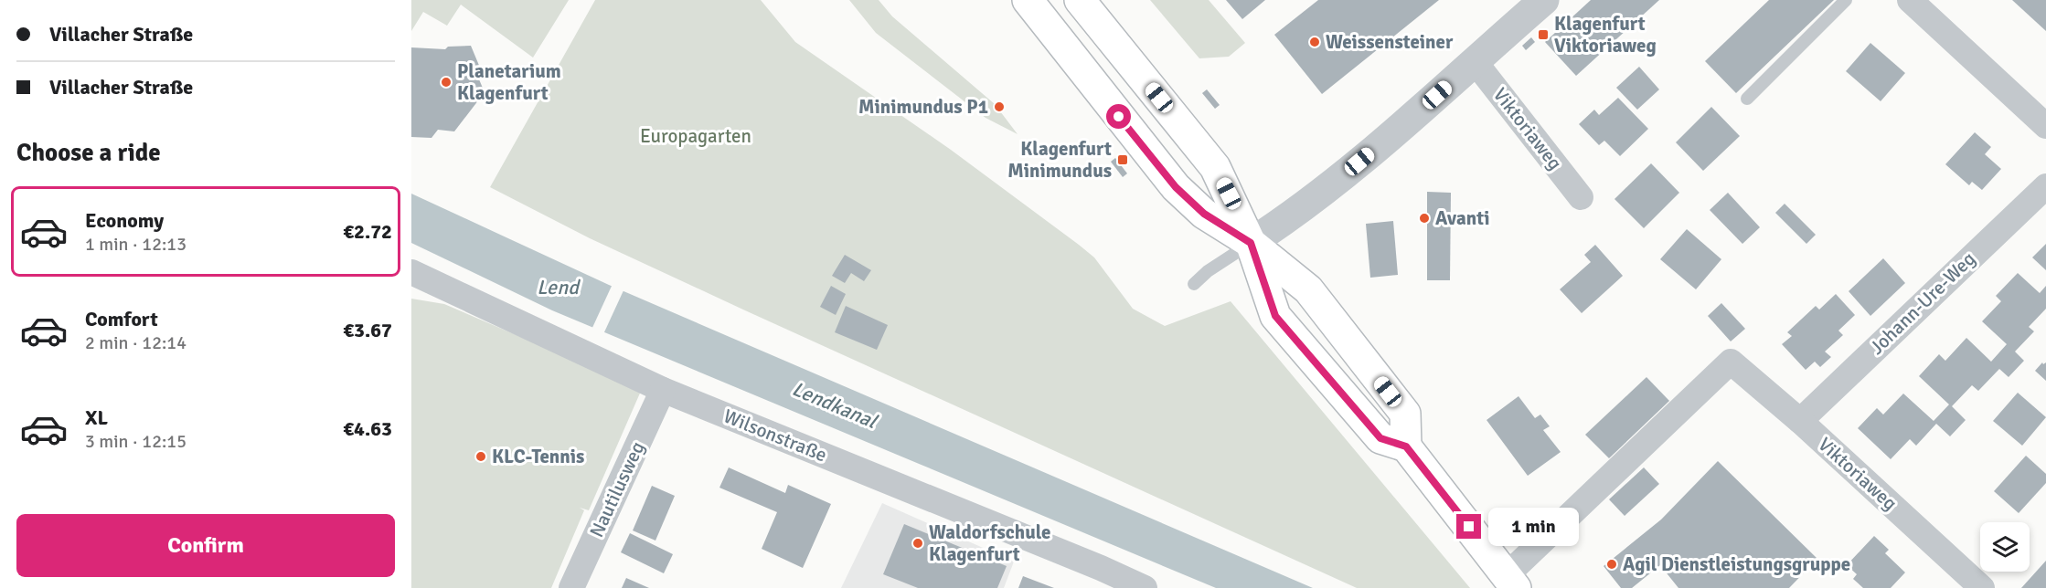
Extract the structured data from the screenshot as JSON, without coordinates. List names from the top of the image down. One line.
{"streets":{"street":["Viktoriaweg","Johann-Ure-Weg","Wilsonstraße","Nautilusweg"]},"crossings":[["Viktoriaweg","Johann-Ure-Weg"],["Wilsonstraße","Nautilusweg"]],"water":["Lend","Lendkanal"],"parks":["Europagarten"],"places":{"transit":["Klagenfurt Viktoriaweg","Klagenfurt Minimundus"],"other":["Weissensteiner","Planetarium Klagenfurt","Minimundus P1","Avanti","KLC-Tennis","Waldorfschule Klagenfurt","Agil Dienstleistungsgruppe"]},"page":{"banner":["Villacher Straße","Villacher Straße"],"heading":"Choose a ride","list":[{"name":"Economy","note":"1 min · 12:13","value":"€2.72"},{"name":"Comfort","note":"2 min · 12:14","value":"€3.67"},{"name":"XL","note":"3 min · 12:15","value":"€4.63"}],"buttons":"Confirm","bubble":"1 min"}}
